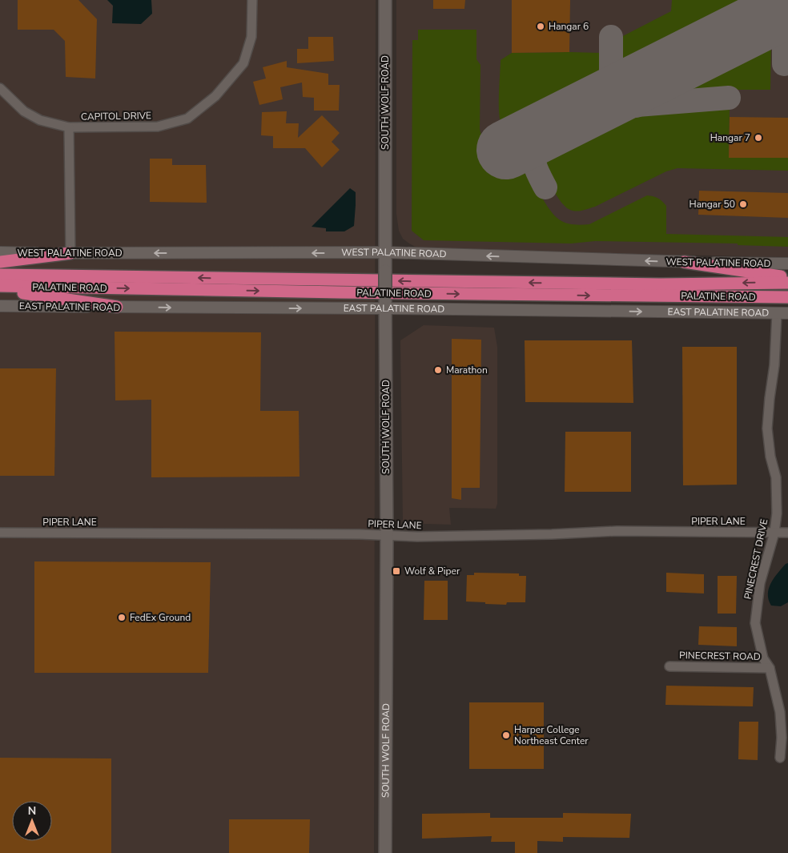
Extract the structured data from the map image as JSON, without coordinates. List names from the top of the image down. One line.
{"streets":{"highway":["PALATINE ROAD"],"main road":["SOUTH WOLF ROAD"],"street":["CAPITOL DRIVE","WEST PALATINE ROAD","EAST PALATINE ROAD","PIPER LANE","PINECREST DRIVE","PINECREST ROAD"]},"crossings":[["SOUTH WOLF ROAD","WEST PALATINE ROAD"],["SOUTH WOLF ROAD","EAST PALATINE ROAD"],["SOUTH WOLF ROAD","PIPER LANE"],["CAPITOL DRIVE","WEST PALATINE ROAD"],["EAST PALATINE ROAD","PINECREST DRIVE"],["PIPER LANE","PINECREST DRIVE"],["PINECREST DRIVE","PINECREST ROAD"]],"one_way":["WEST PALATINE ROAD","EAST PALATINE ROAD"],"places":{"other":["Hangar 6","Hangar 7","Hangar 50","Marathon","FedEx Ground","Harper College Northeast Center"],"transit":["Wolf & Piper"]},"north":"top"}
